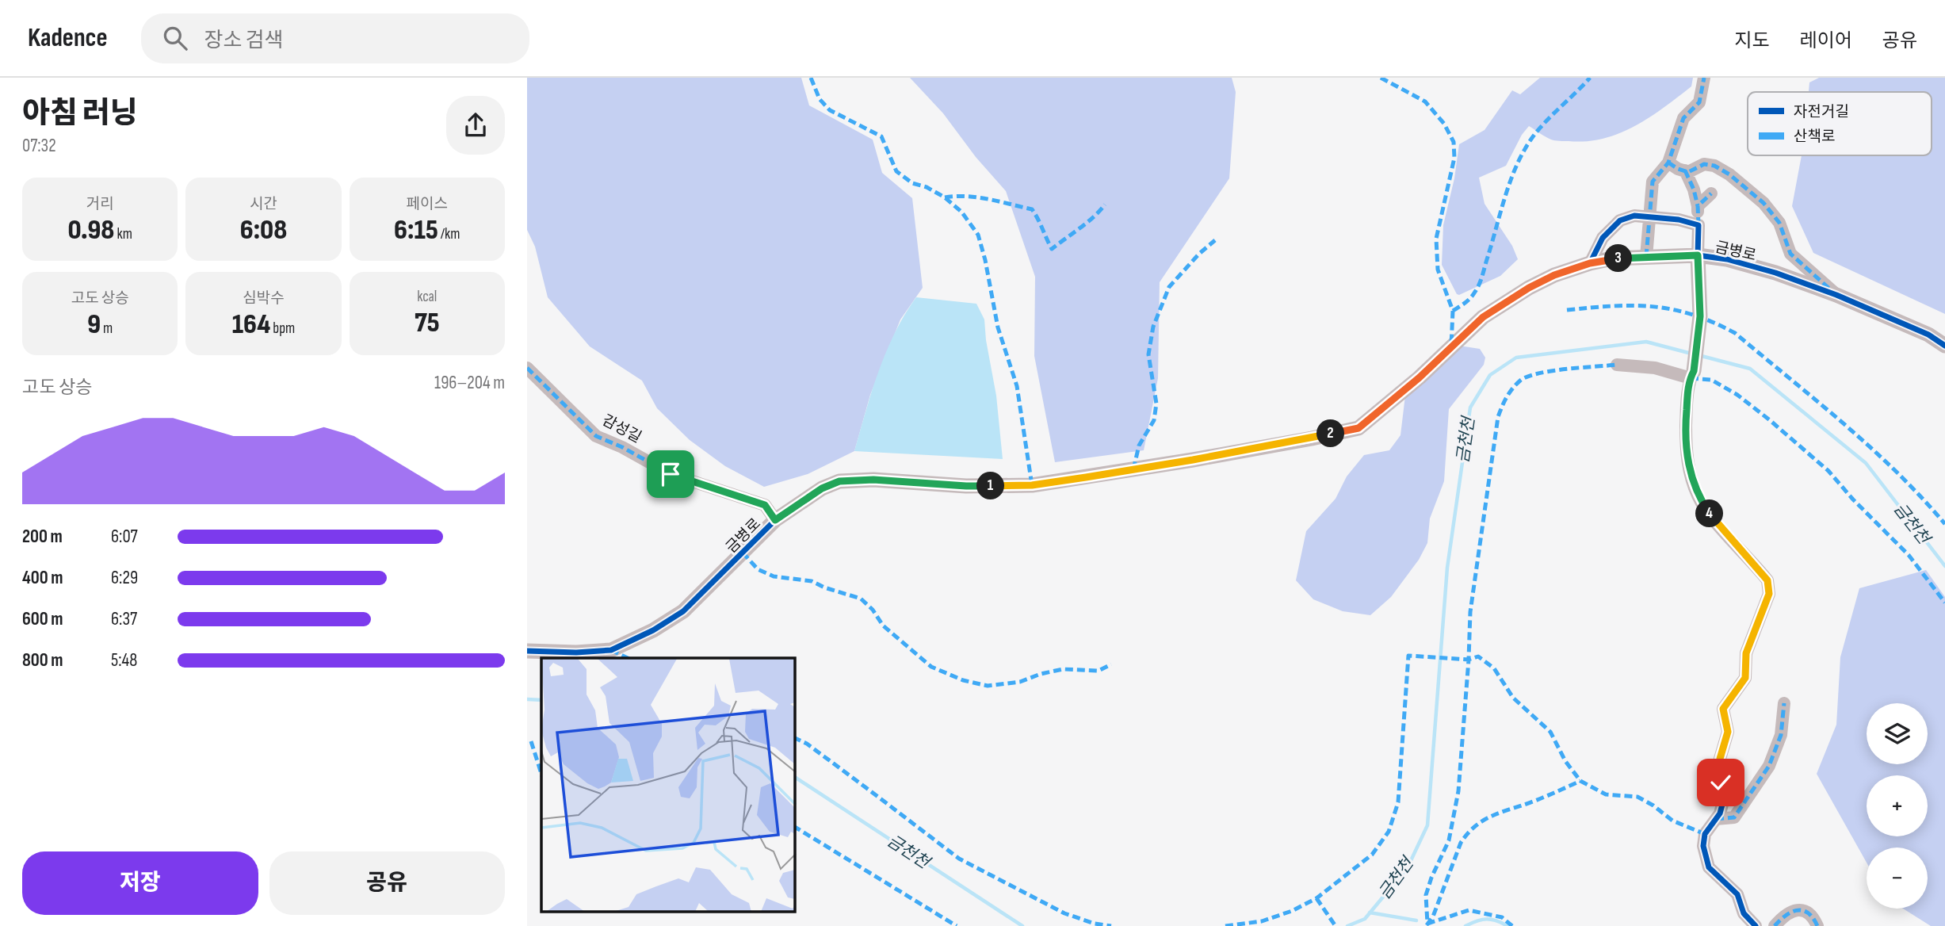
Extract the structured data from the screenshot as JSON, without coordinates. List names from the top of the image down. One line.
{"streets":{"street":["금병로","감성길"]},"crossings":[["금병로","감성길"]],"water":["금천천"],"legend":["자전거길","산책로"],"page":{"header":"Kadence","search":"장소 검색","nav":["지도","레이어","공유"],"heading":["아침 러닝","07:32"],"stats":[["거리","0.98 km"],["시간","6:08"],["페이스","6:15 /km"],["고도 상승","9 m"],["심박수","164 bpm"],["kcal","75"]],"pins":["3","2","1","4"],"chart":["고도 상승","196–204 m"],"list":[{"name":"200 m","note":"6:07"},{"name":"400 m","note":"6:29"},{"name":"600 m","note":"6:37"},{"name":"800 m","note":"5:48"}],"map_buttons":["+","−"],"buttons":["저장","공유"]}}
